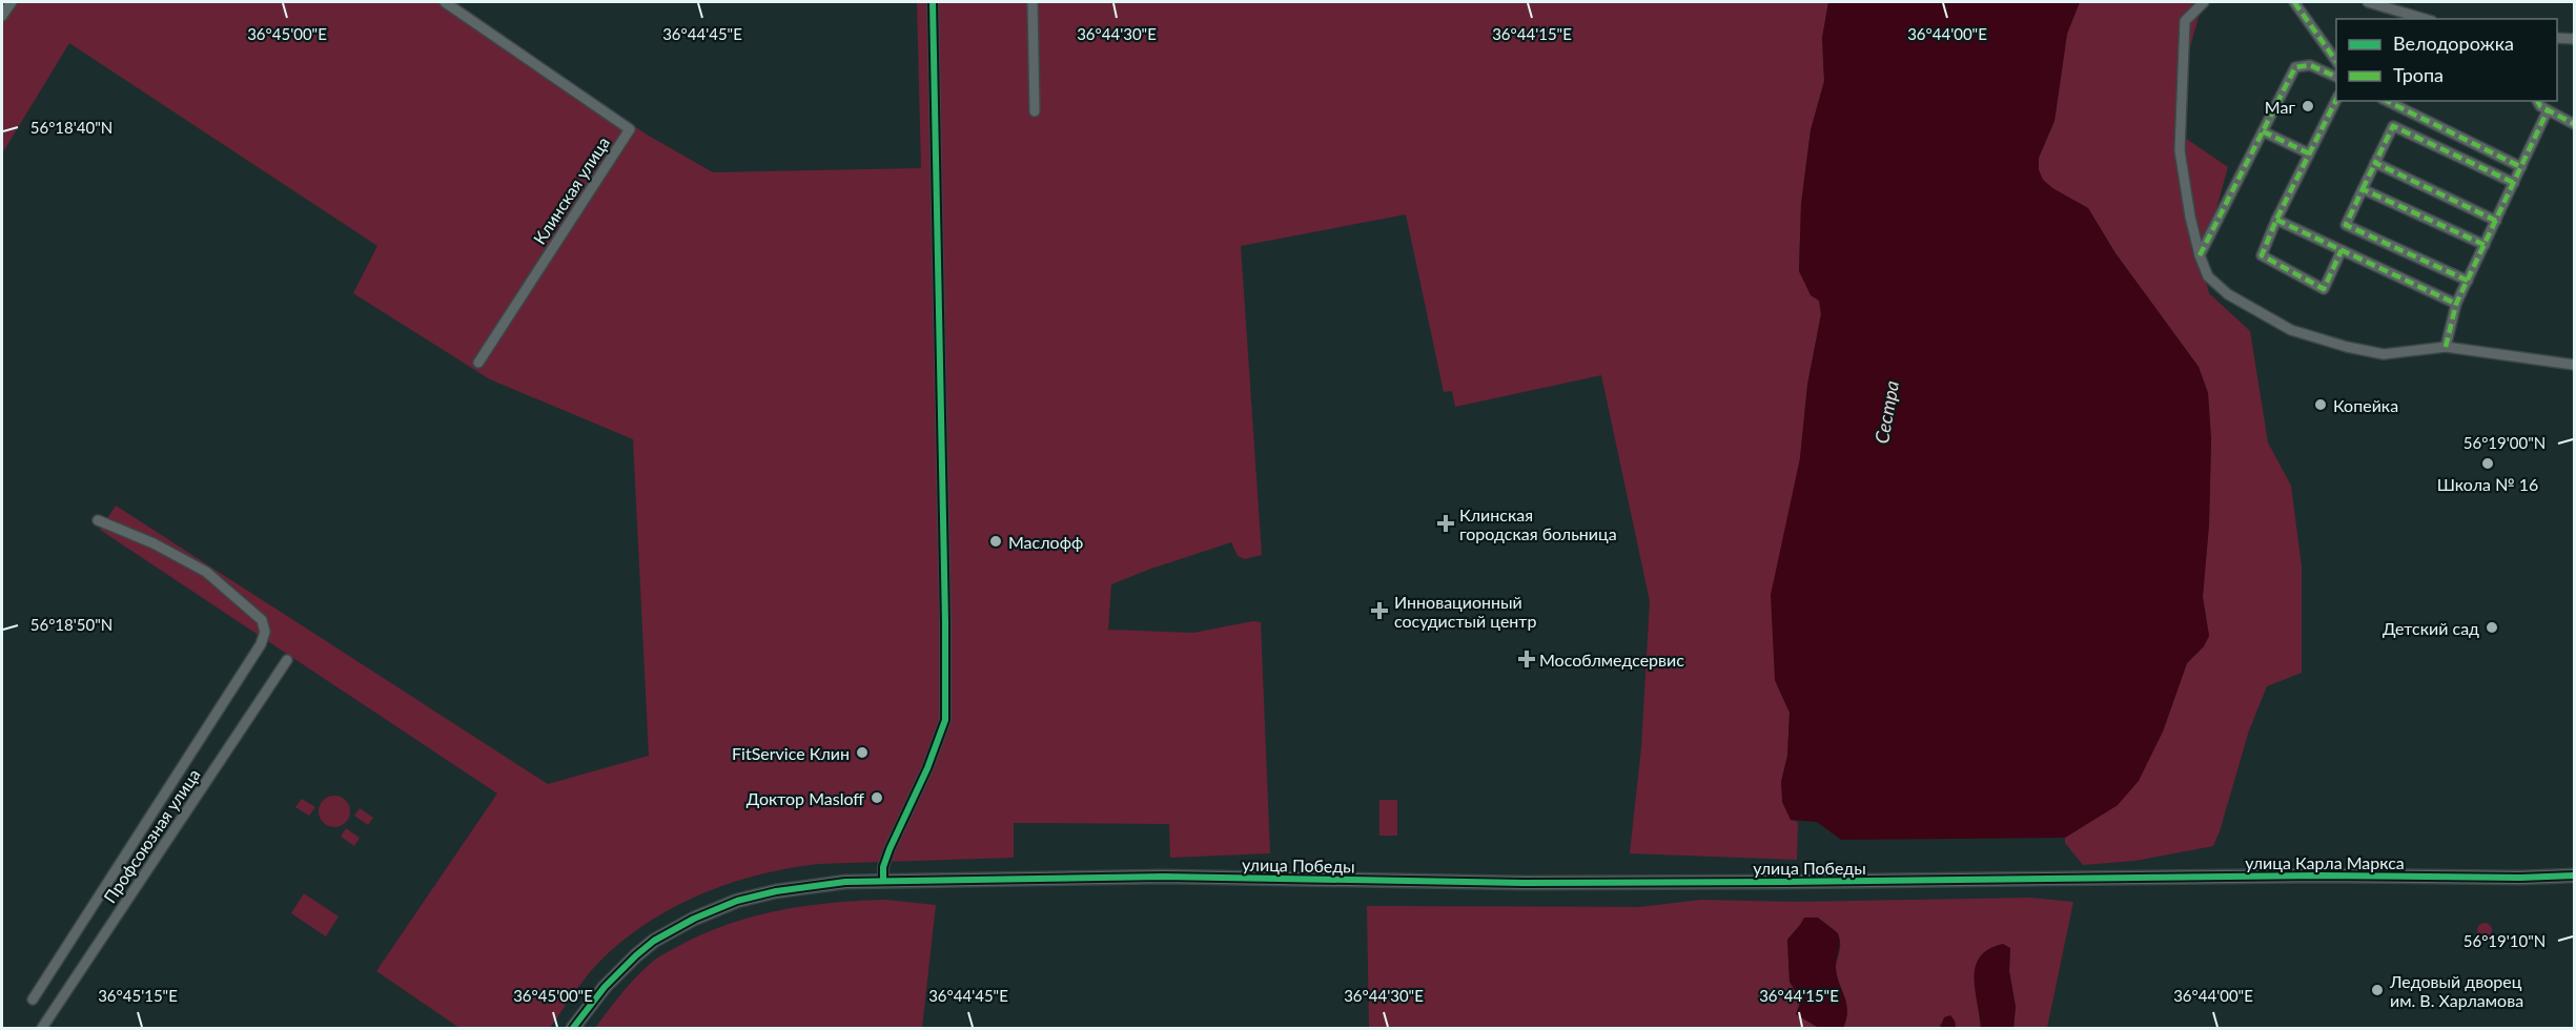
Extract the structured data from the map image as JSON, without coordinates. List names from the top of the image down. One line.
{"streets":{"street":["Клинская улица","Профсоюзная улица","улица Карла Маркса","улица Победы"]},"crossings":[["улица Карла Маркса","улица Победы"]],"water":["Сестра"],"places":{"other":["Маг","Копейка","Школа № 16","Маслофф","Детский сад","FitService Клин","Доктор Masloff","Ледовый дворец им. В. Харламова"],"health":["Клинская городская больница","Инновационный сосудистый центр","Мособлмедсервис"]},"legend":["Велодорожка","Тропа"],"coordinates":["36°45'00\"E","36°44'45\"E","36°44'30\"E","36°44'15\"E","36°44'00\"E","56°18'40\"N","56°19'00\"N","56°18'50\"N","56°19'10\"N","36°45'15\"E"]}
